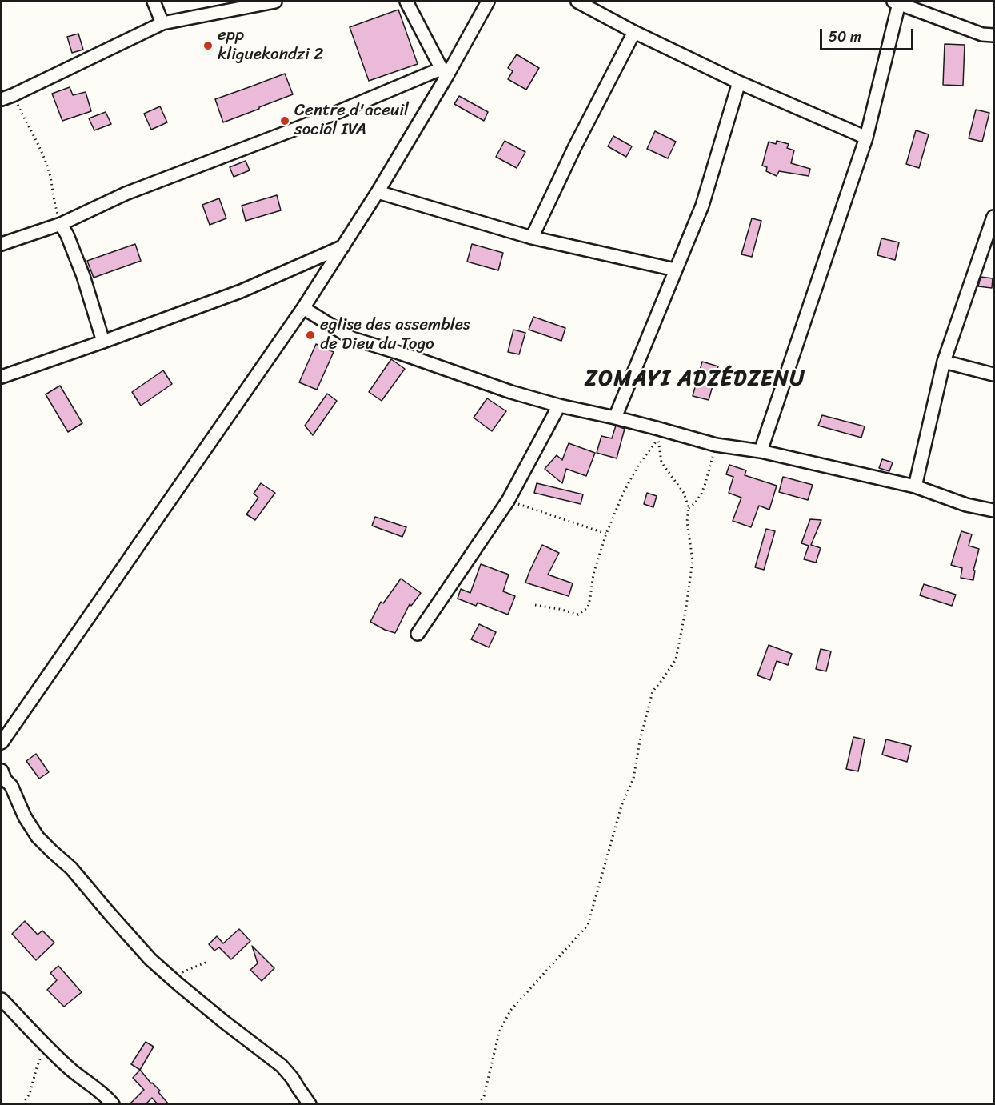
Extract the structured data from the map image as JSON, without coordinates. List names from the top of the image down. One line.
{"districts":["ZOMAYI ADZÉDZENU"],"places":["epp kliguekondzi 2","Centre d'aceuil social IVA","eglise des assembles de Dieu du Togo"],"scale_bar":"50 m"}
